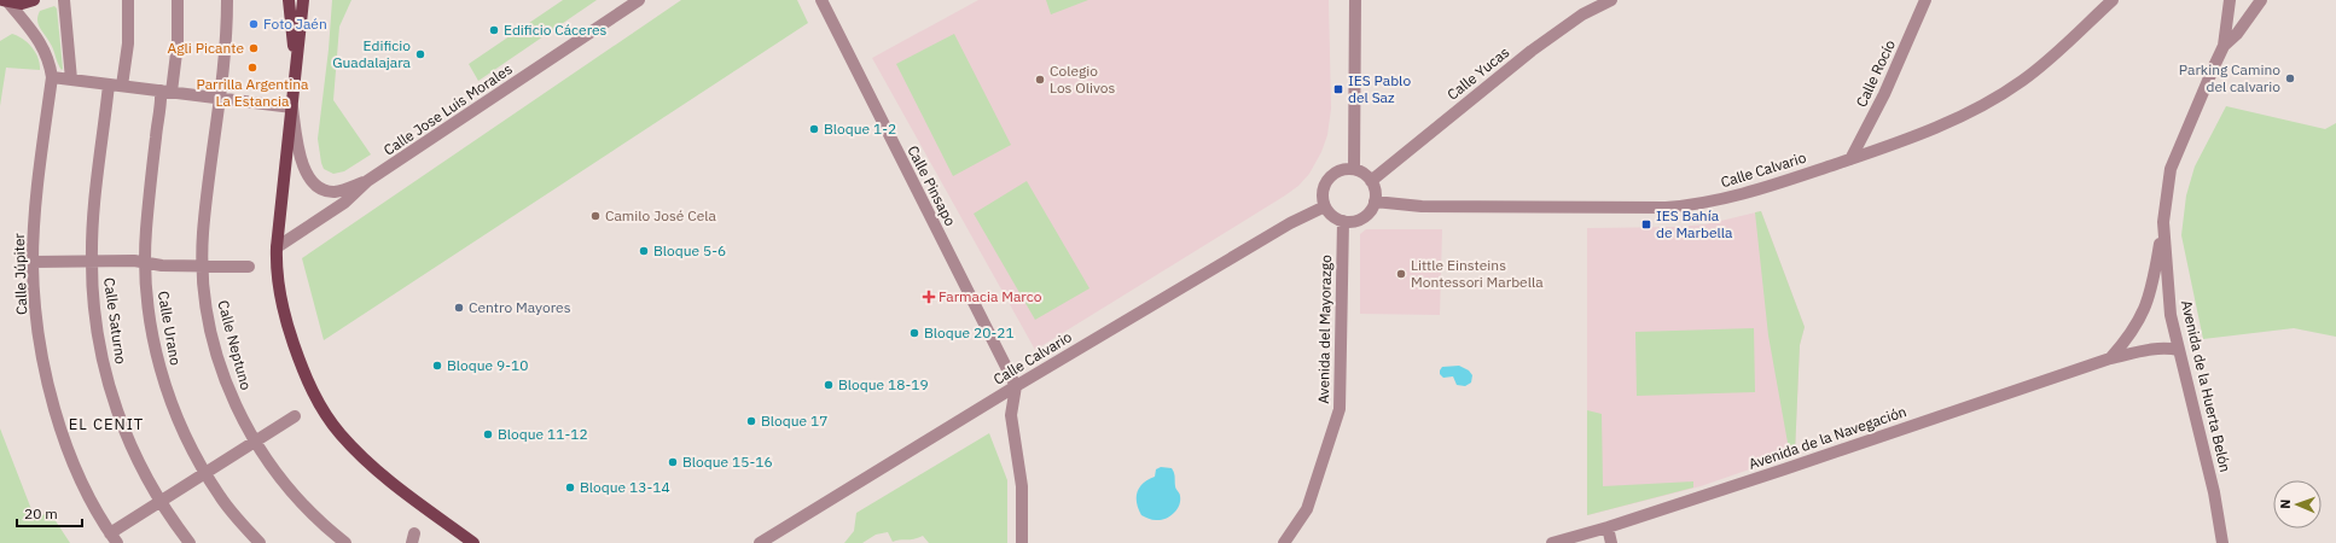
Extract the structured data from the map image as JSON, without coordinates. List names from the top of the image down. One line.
{"streets":{"street":["Calle Yucas","Calle Rocío","Calle Jose Luis Morales","Calle Calvario","Calle Pinsapo","Calle Júpiter","Calle Saturno","Calle Urano","Avenida del Mayorazgo","Calle Neptuno","Avenida de la Huerta Belón","Avenida de la Navegación"]},"crossings":[["Calle Yucas","Calle Calvario"],["Calle Yucas","Avenida del Mayorazgo"],["Calle Rocío","Calle Calvario"],["Calle Calvario","Calle Pinsapo"],["Calle Calvario","Avenida del Mayorazgo"],["Avenida de la Huerta Belón","Avenida de la Navegación"]],"districts":["EL CENIT"],"places":{"other":["Foto Jaén","Edificio Cáceres","Agli Picante","Edificio Guadalajara","Parrilla Argentina La Estancia","Parking Camino del calvario","Colegio Los Olivos","Bloque 1-2","Camilo José Cela","Bloque 5-6","Little Einsteins Montessori Marbella","Centro Mayores","Bloque 20-21","Bloque 9-10","Bloque 18-19","Bloque 17","Bloque 11-12","Bloque 15-16","Bloque 13-14"],"transit":["IES Pablo del Saz","IES Bahía de Marbella"],"health":["Farmacia Marco"]},"scale_bar":"20 m","north":"left"}
